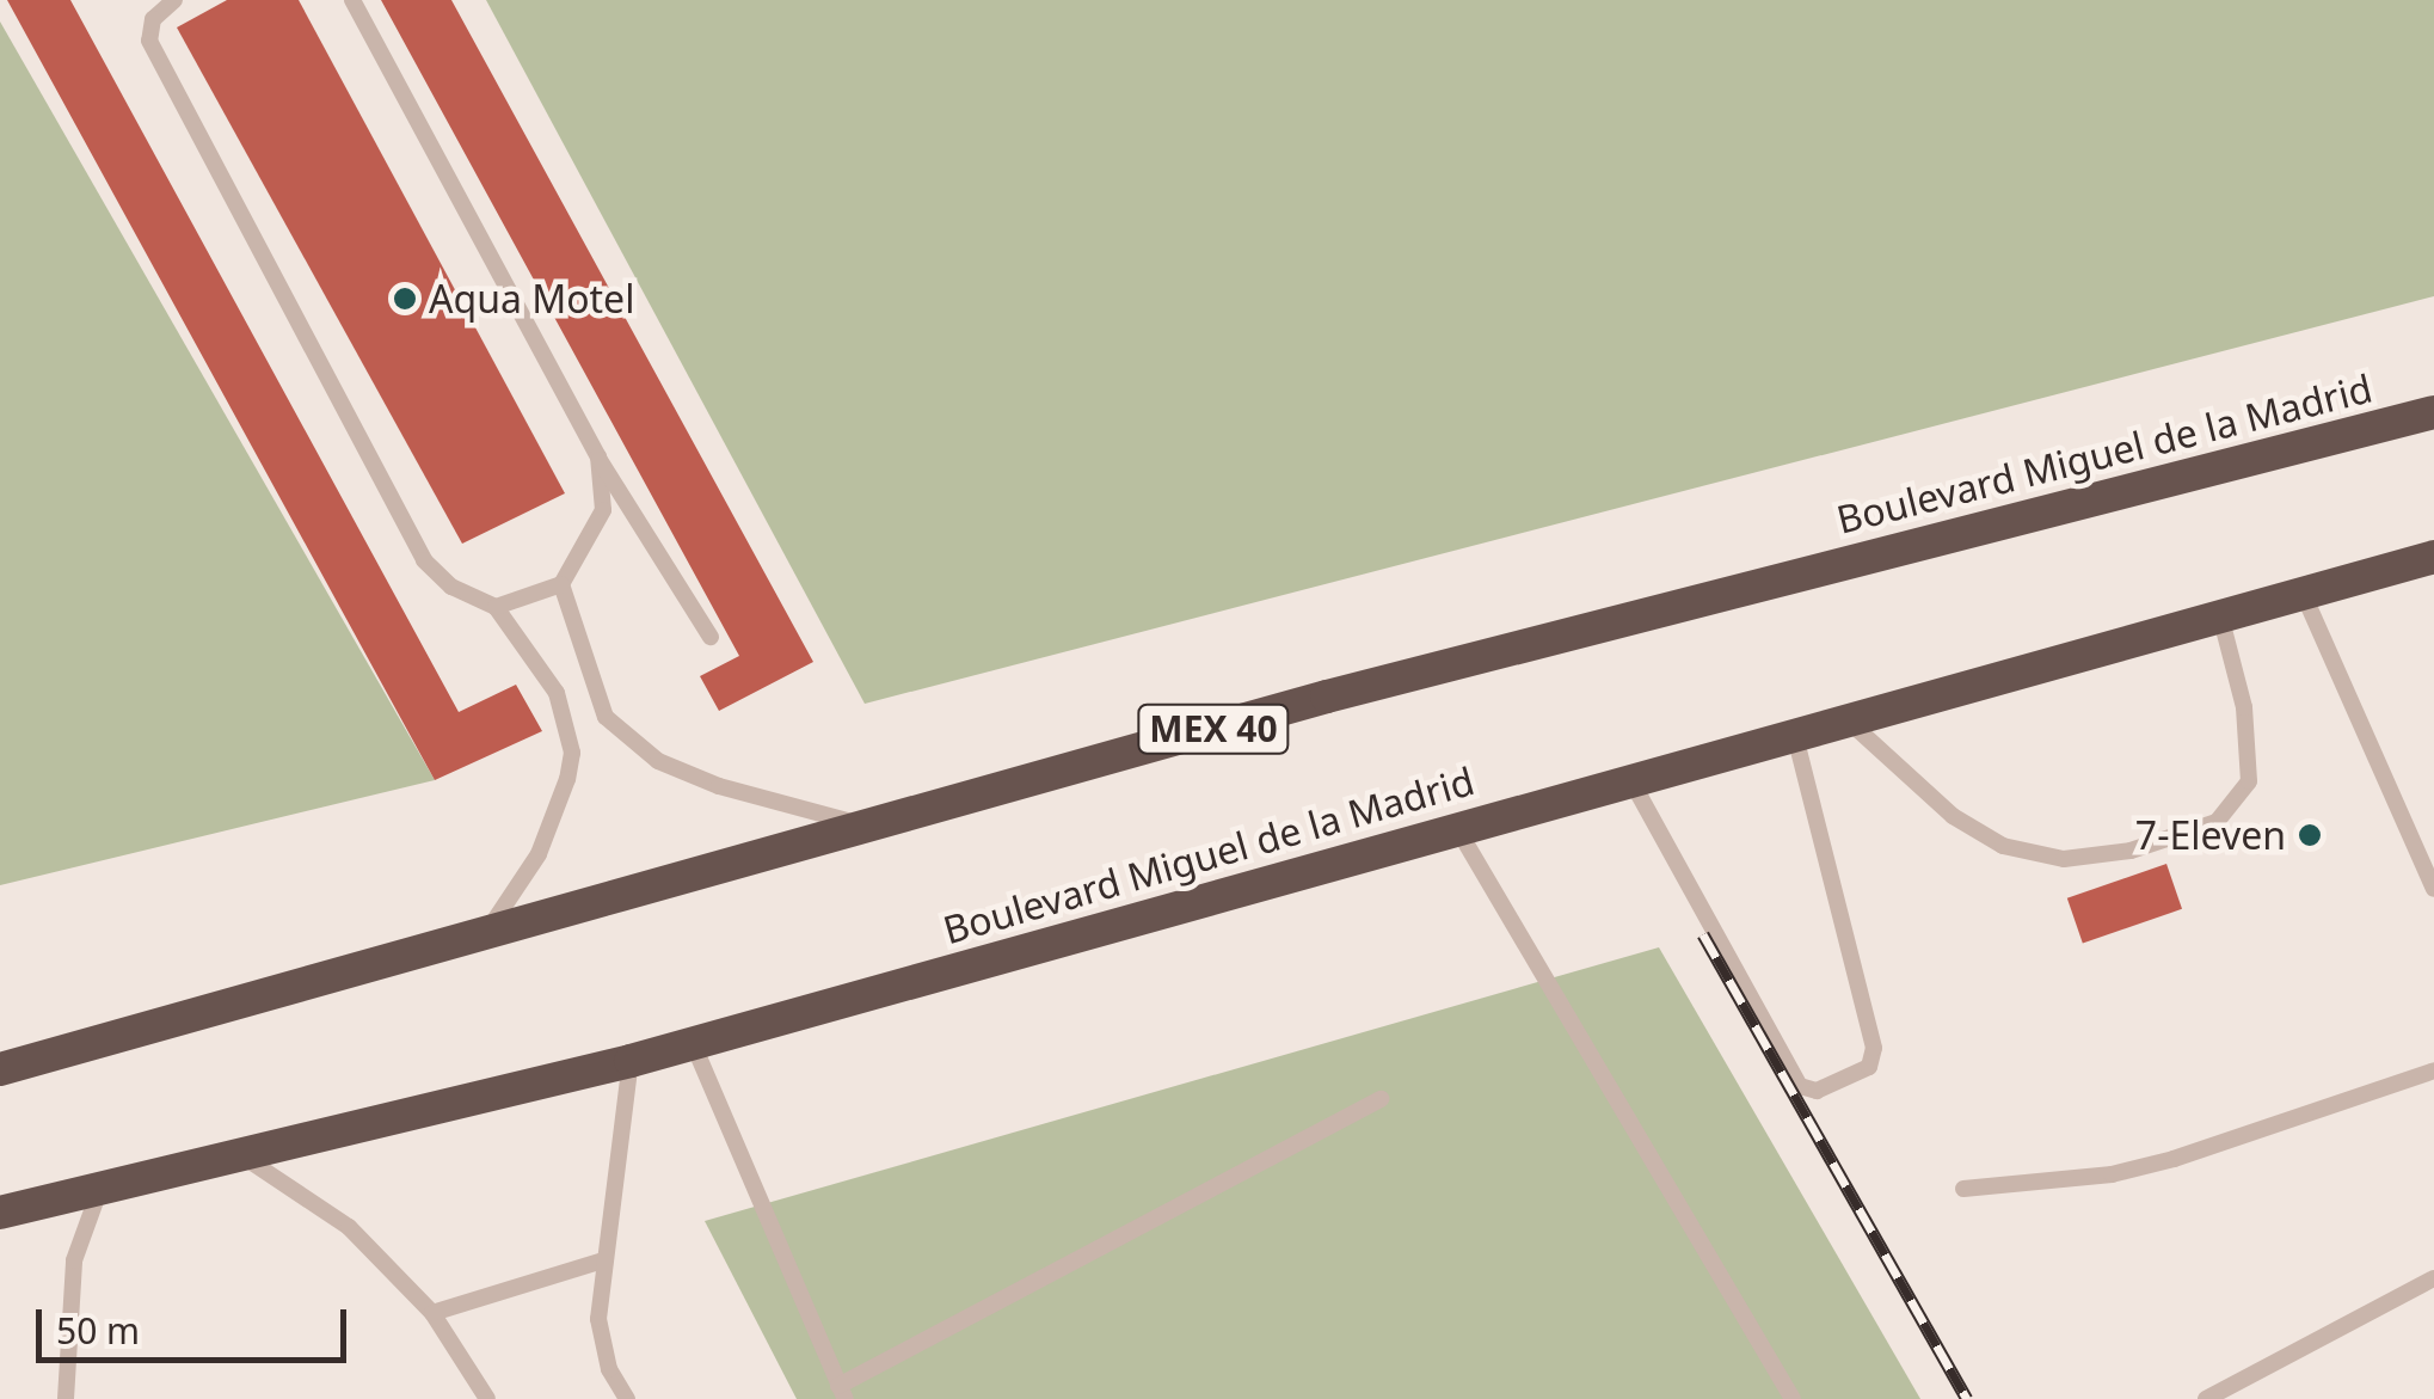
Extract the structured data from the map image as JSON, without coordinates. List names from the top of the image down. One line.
{"streets":{"highway":["Boulevard Miguel de la Madrid","MEX 40"]},"places":["Aqua Motel","7-Eleven"],"scale_bar":"50 m"}
